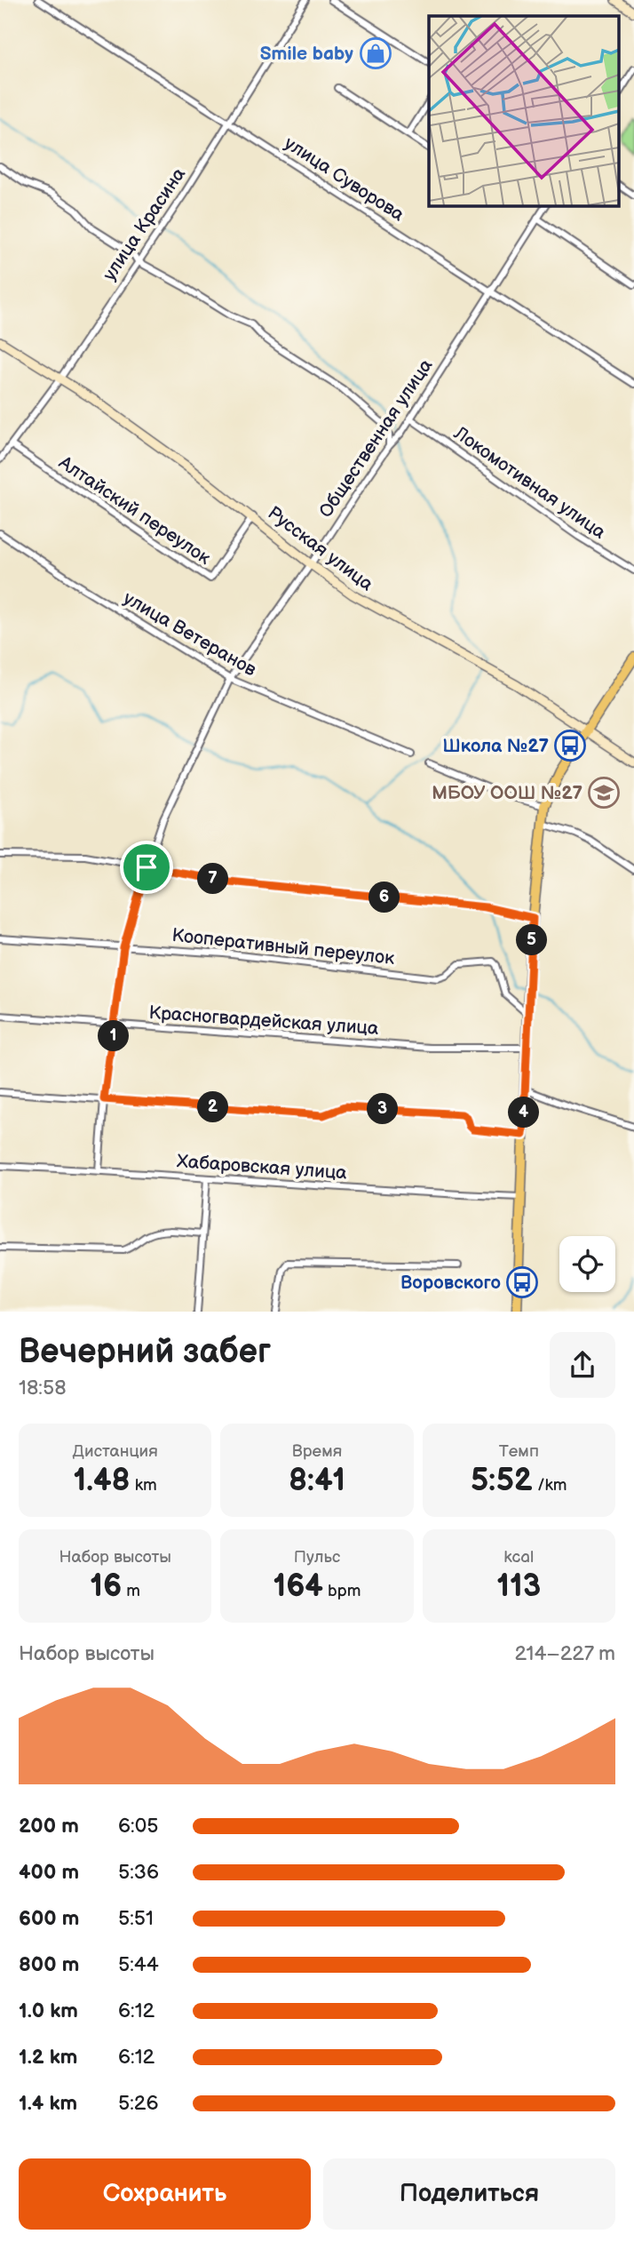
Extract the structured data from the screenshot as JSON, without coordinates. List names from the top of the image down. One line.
{"streets":{"street":["улица Суворова","улица Красина","Общественная улица","Локомотивная улица","Алтайский переулок","Русская улица","улица Ветеранов","Кооперативный переулок","Красногвардейская улица","Хабаровская улица"]},"crossings":[["улица Суворова","улица Красина"],["улица Суворова","Общественная улица"],["улица Красина","Алтайский переулок"],["улица Красина","Русская улица"],["Общественная улица","Локомотивная улица"],["Общественная улица","Русская улица"],["Общественная улица","улица Ветеранов"],["Общественная улица","Кооперативный переулок"],["Общественная улица","Красногвардейская улица"],["Общественная улица","Хабаровская улица"],["Алтайский переулок","Русская улица"]],"places":{"shop":["Smile baby"],"bus stop":["Школа №27","Воровского"],"school or university":["МБОУ ООШ №27"]},"page":{"pins":["7","6","5","1","2","3","4"],"heading":["Вечерний забег","18:58"],"stats":[["Дистанция","1.48 km"],["Время","8:41"],["Темп","5:52 /km"],["Набор высоты","16 m"],["Пульс","164 bpm"],["kcal","113"]],"chart":["Набор высоты","214–227 m"],"list":[{"name":"200 m","note":"6:05"},{"name":"400 m","note":"5:36"},{"name":"600 m","note":"5:51"},{"name":"800 m","note":"5:44"},{"name":"1.0 km","note":"6:12"},{"name":"1.2 km","note":"6:12"},{"name":"1.4 km","note":"5:26"}],"buttons":["Сохранить","Поделиться"]}}
